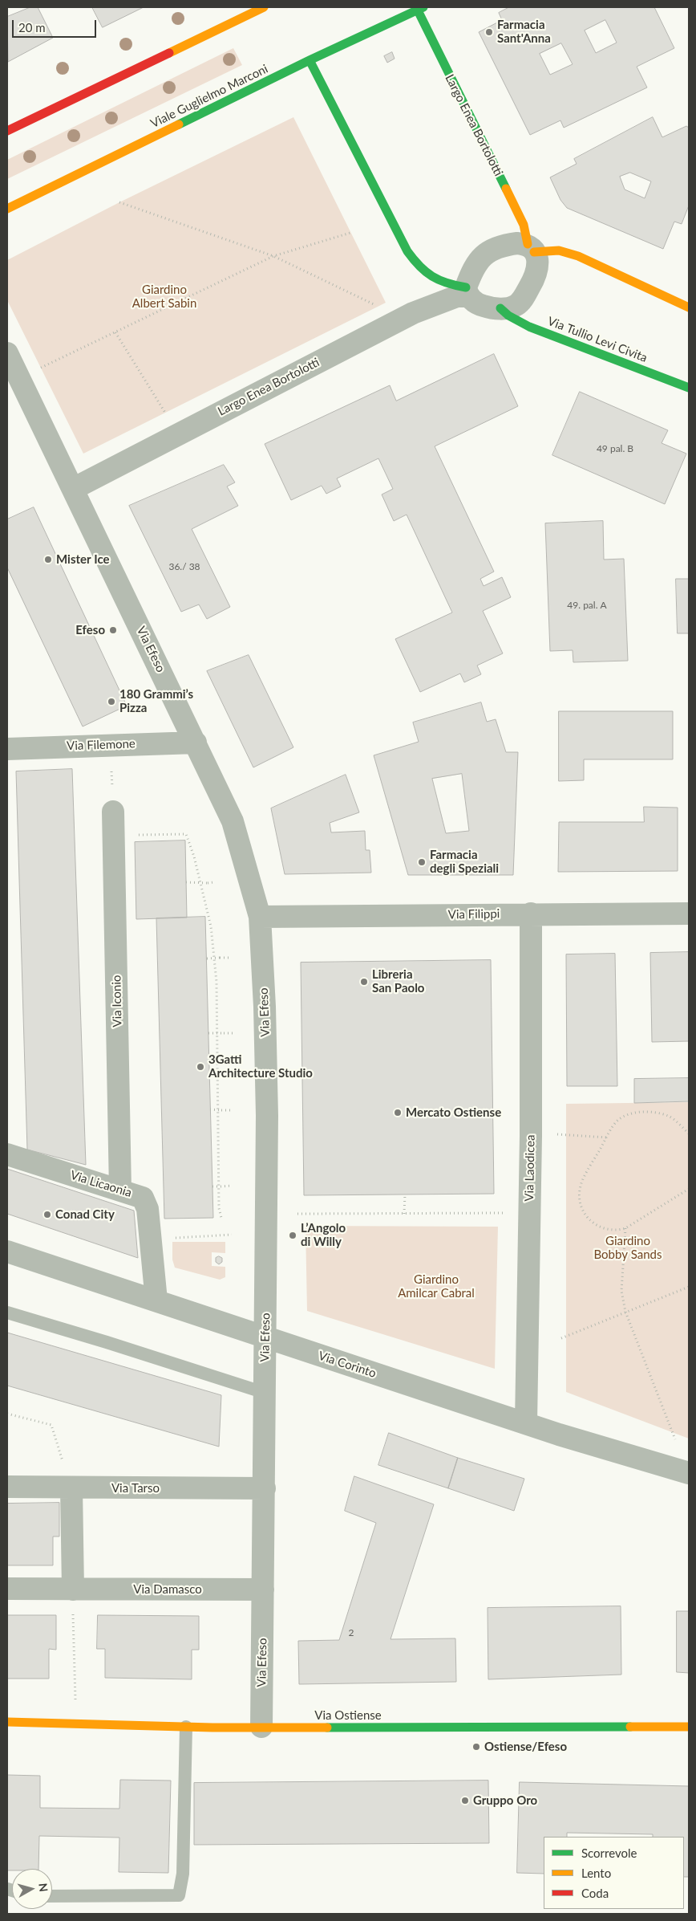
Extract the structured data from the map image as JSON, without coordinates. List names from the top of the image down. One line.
{"streets":{"main road":["Viale Guglielmo Marconi","Largo Enea Bortolotti","Via Tullio Levi Civita","Via Ostiense"],"street":["Via Efeso","Via Filemone","Via Filippi","Via Iconio","Via Laodicea","Via Licaonia","Via Corinto","Via Tarso","Via Damasco"]},"crossings":[["Viale Guglielmo Marconi","Largo Enea Bortolotti"],["Largo Enea Bortolotti","Via Tullio Levi Civita"],["Largo Enea Bortolotti","Via Efeso"],["Via Efeso","Via Filemone"],["Via Efeso","Via Filippi"],["Via Efeso","Via Corinto"],["Via Efeso","Via Tarso"],["Via Efeso","Via Damasco"],["Via Efeso","Via Ostiense"],["Via Filippi","Via Laodicea"],["Via Iconio","Via Licaonia"],["Via Laodicea","Via Corinto"],["Via Licaonia","Via Corinto"]],"parks":["Giardino Albert Sabin","Giardino Bobby Sands","Giardino Amilcar Cabral"],"places":["Farmacia Sant'Anna","Mister Ice","Efeso","180 Grammi’s Pizza","Farmacia degli Speziali","Libreria San Paolo","3Gatti Architecture Studio","Mercato Ostiense","Conad City","L’Angolo di Willy","Ostiense/Efeso","Gruppo Oro"],"house_numbers":["49 pal. B","36./ 38","49. pal. A","2"],"legend":["Scorrevole","Lento","Coda"],"scale_bar":"20 m","north":"right"}
